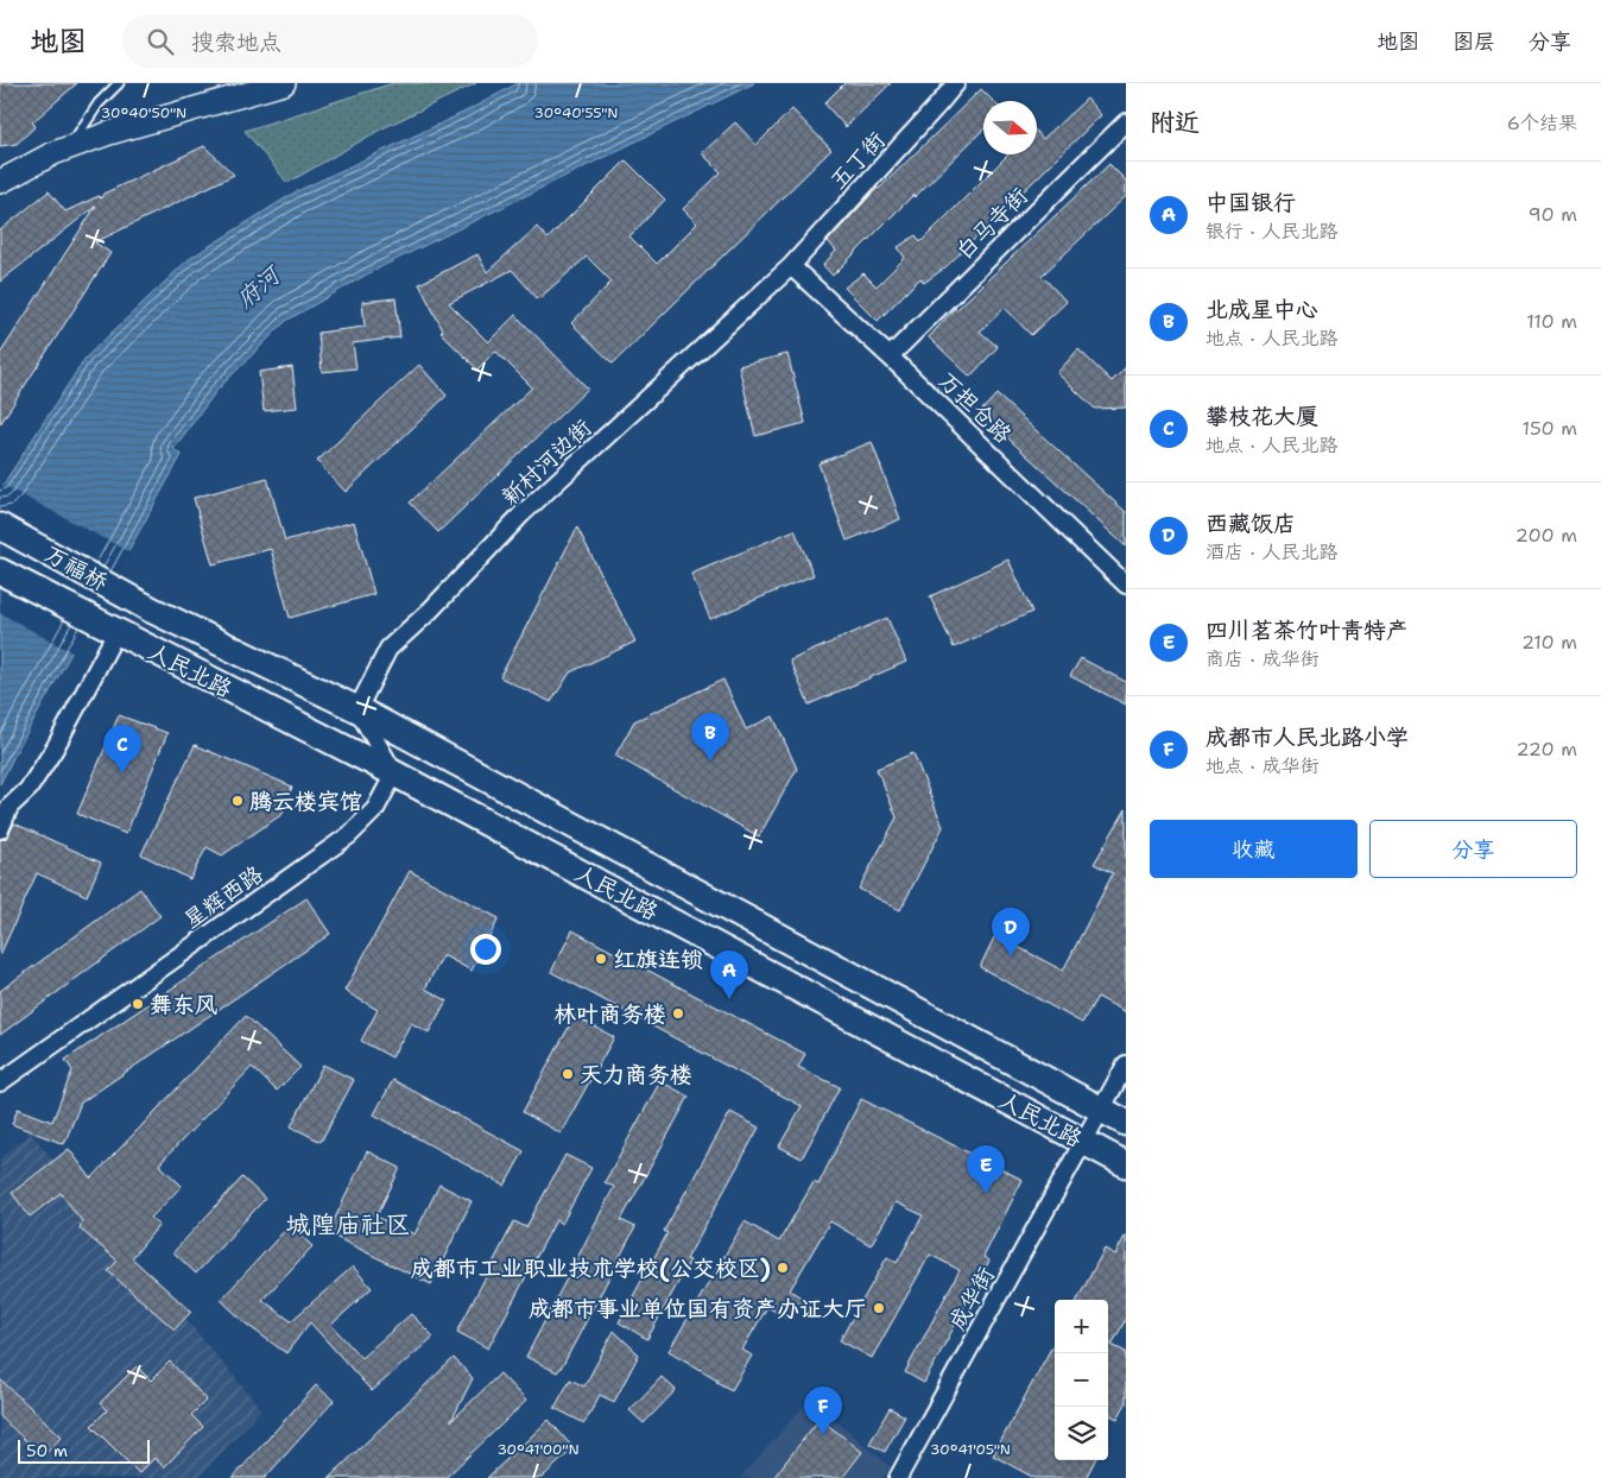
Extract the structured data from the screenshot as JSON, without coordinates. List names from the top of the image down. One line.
{"streets":{"main road":["万福桥","人民北路"],"street":["五丁街","白马寺街","万担仓路","新村河边街","星辉西路","成华街"]},"crossings":[["五丁街","万担仓路"],["五丁街","新村河边街"],["白马寺街","万担仓路"],["万担仓路","新村河边街"],["新村河边街","人民北路"],["万福桥","人民北路"],["人民北路","星辉西路"],["人民北路","成华街"]],"districts":["城隍庙社区"],"water":["府河"],"places":["腾云楼宾馆","红旗连锁","舞东风","林叶商务楼","天力商务楼","成都市工业职业技术学校(公交校区)","成都市事业单位国有资产办证大厅"],"scale_bar":"50 m","north":"right","page":{"header":"地图","search":"搜索地点","nav":["地图","图层","分享"],"heading":["附近","6个结果"],"list":[{"mark":"A","name":"中国银行","note":"银行 · 人民北路","value":"90 m"},{"mark":"B","name":"北成星中心","note":"地点 · 人民北路","value":"110 m"},{"mark":"C","name":"攀枝花大厦","note":"地点 · 人民北路","value":"150 m"},{"mark":"D","name":"西藏饭店","note":"酒店 · 人民北路","value":"200 m"},{"mark":"E","name":"四川茗茶竹叶青特产","note":"商店 · 成华街","value":"210 m"},{"mark":"F","name":"成都市人民北路小学","note":"地点 · 成华街","value":"220 m"}],"pins":["B","C","D","A","E","F"],"buttons":["收藏","分享"],"map_buttons":["+","−"],"scale":"50 m"},"coordinates":["30°40'50\"N","30°40'55\"N","30°41'00\"N","30°41'05\"N"]}
